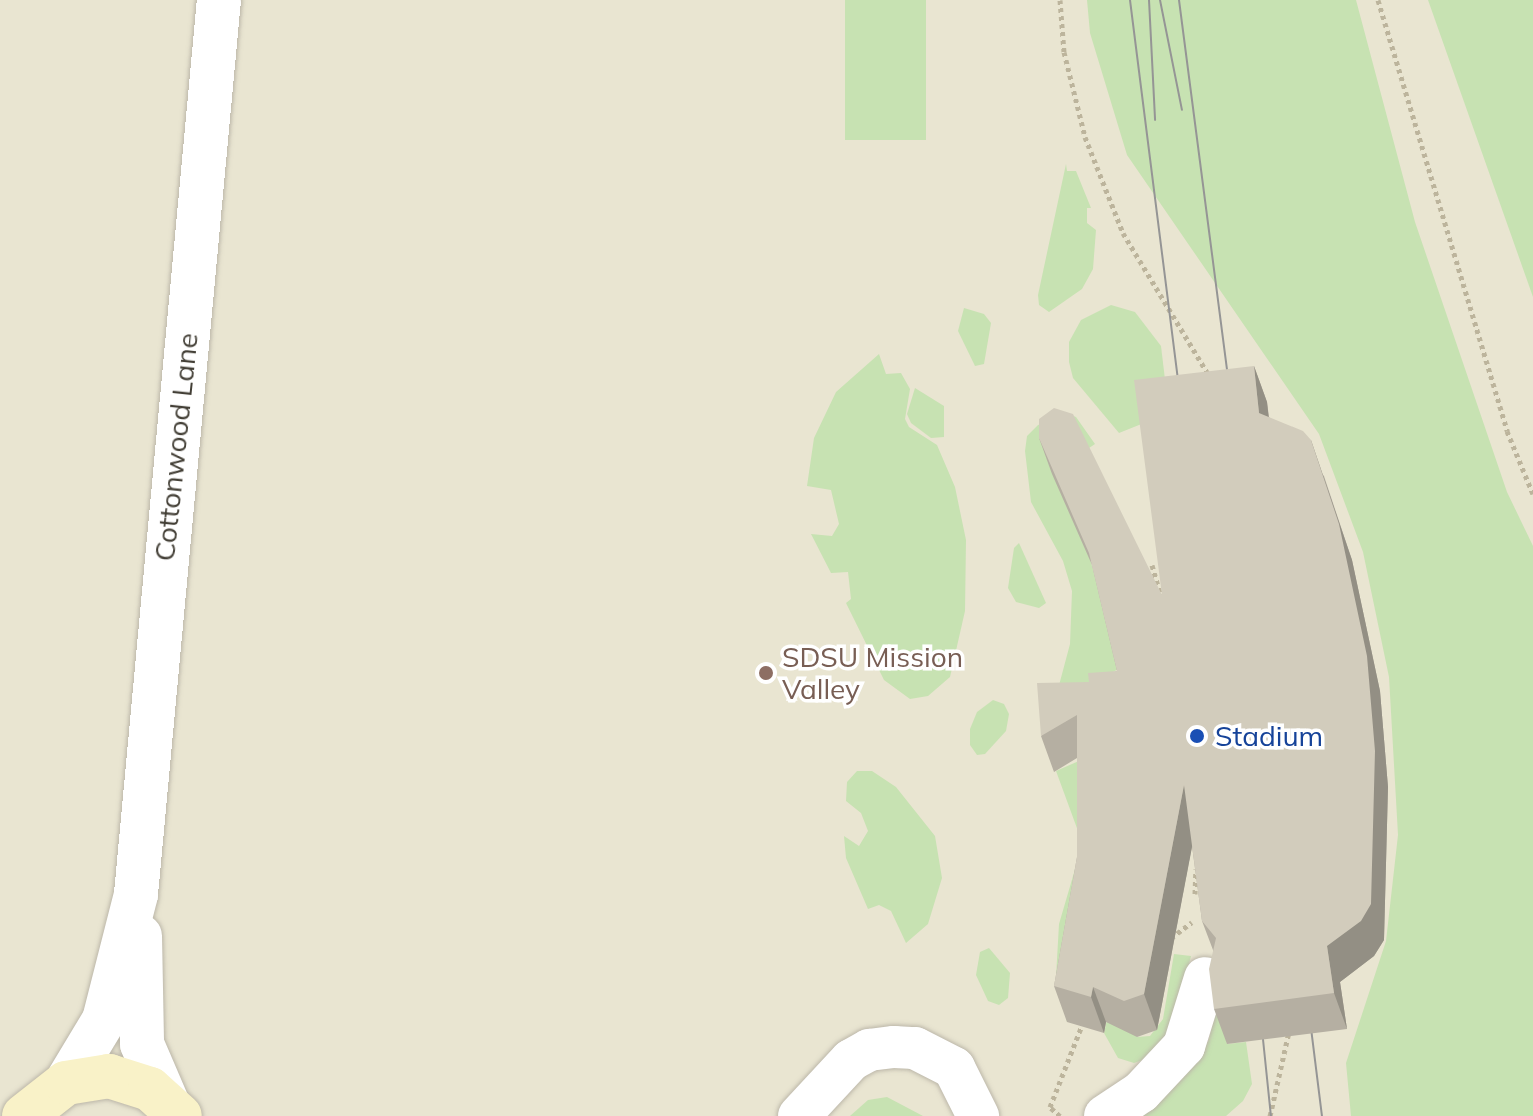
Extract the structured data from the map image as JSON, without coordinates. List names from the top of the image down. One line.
{"streets":{"street":["Cottonwood Lane"]},"places":["SDSU Mission Valley","Stadium"]}
